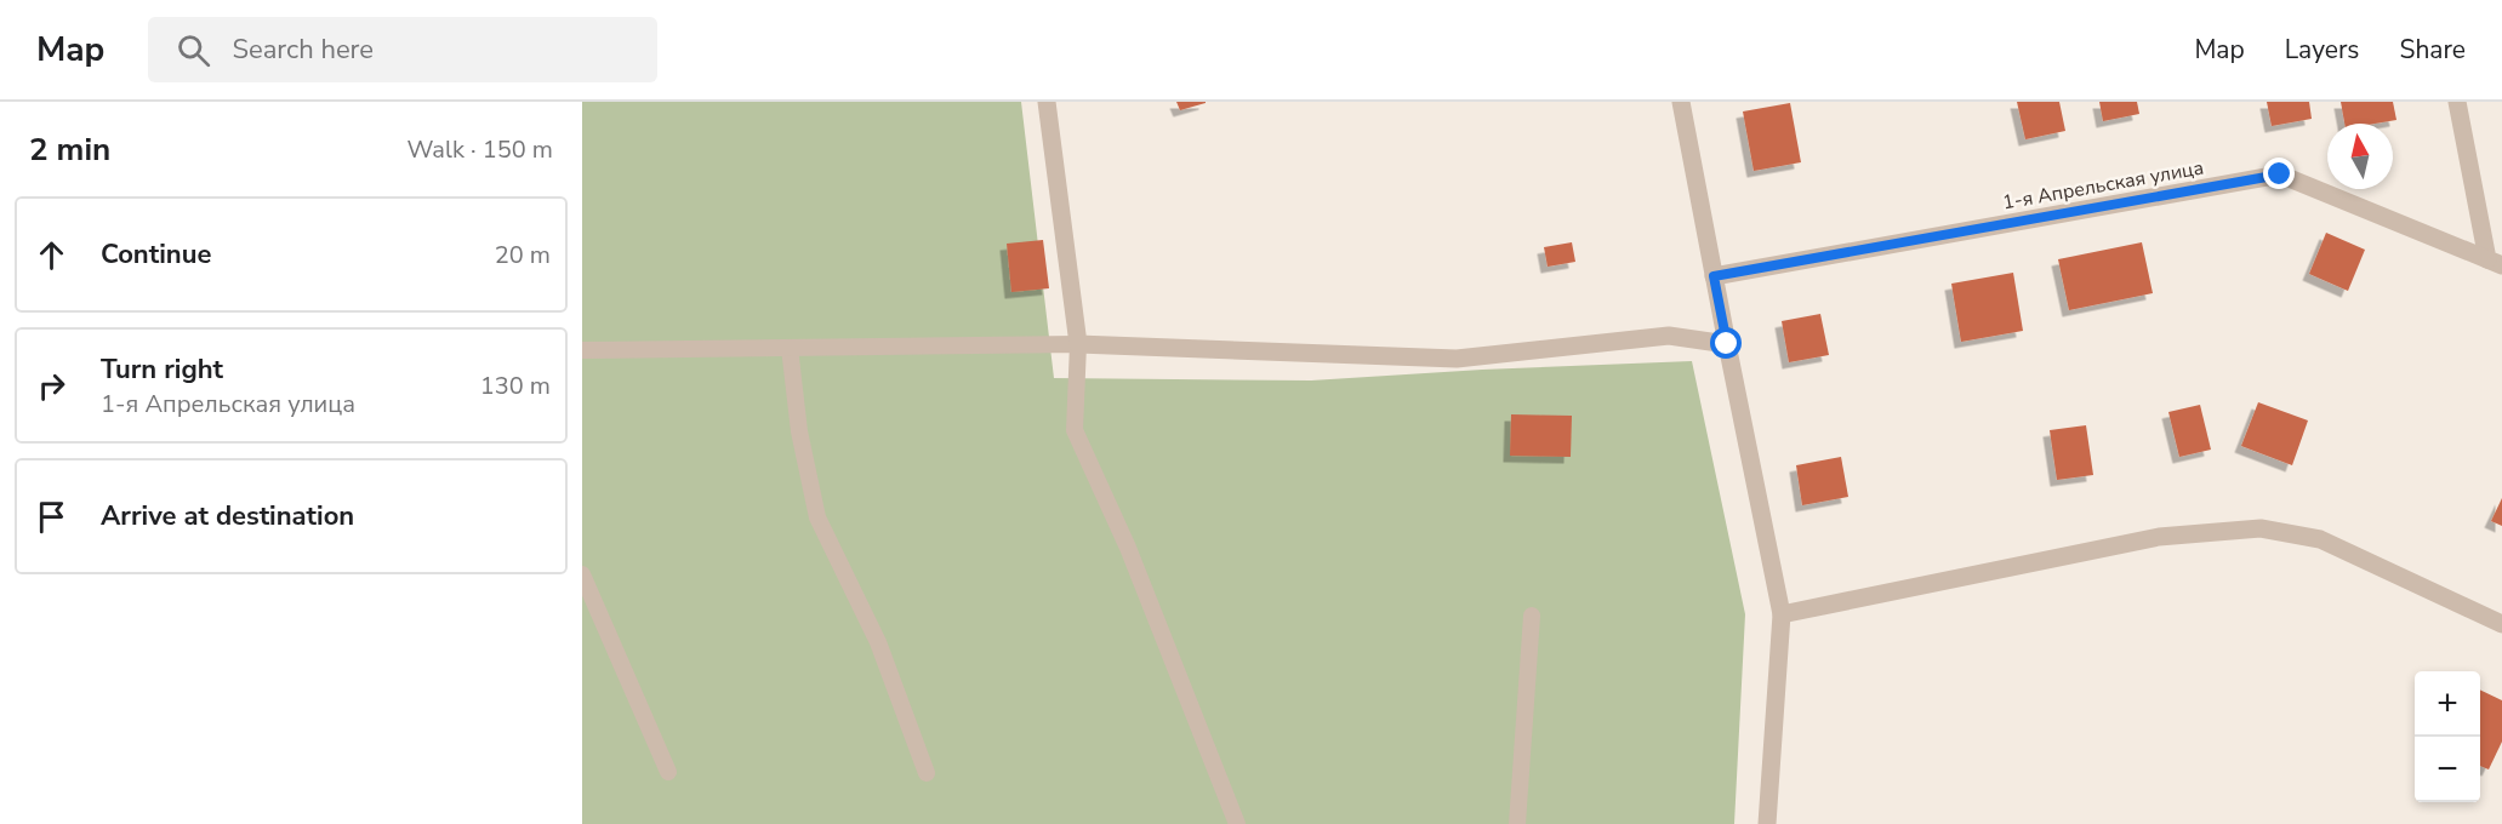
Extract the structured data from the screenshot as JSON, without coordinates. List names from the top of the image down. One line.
{"streets":{"street":["1-я Апрельская улица"]},"north":"top","page":{"header":"Map","search":"Search here","nav":["Map","Layers","Share"],"heading":["2 min","Walk · 150 m"],"list":[["Continue","20 m"],["Turn right","1-я Апрельская улица","130 m"],"Arrive at destination"],"map_buttons":["+","−"]}}
